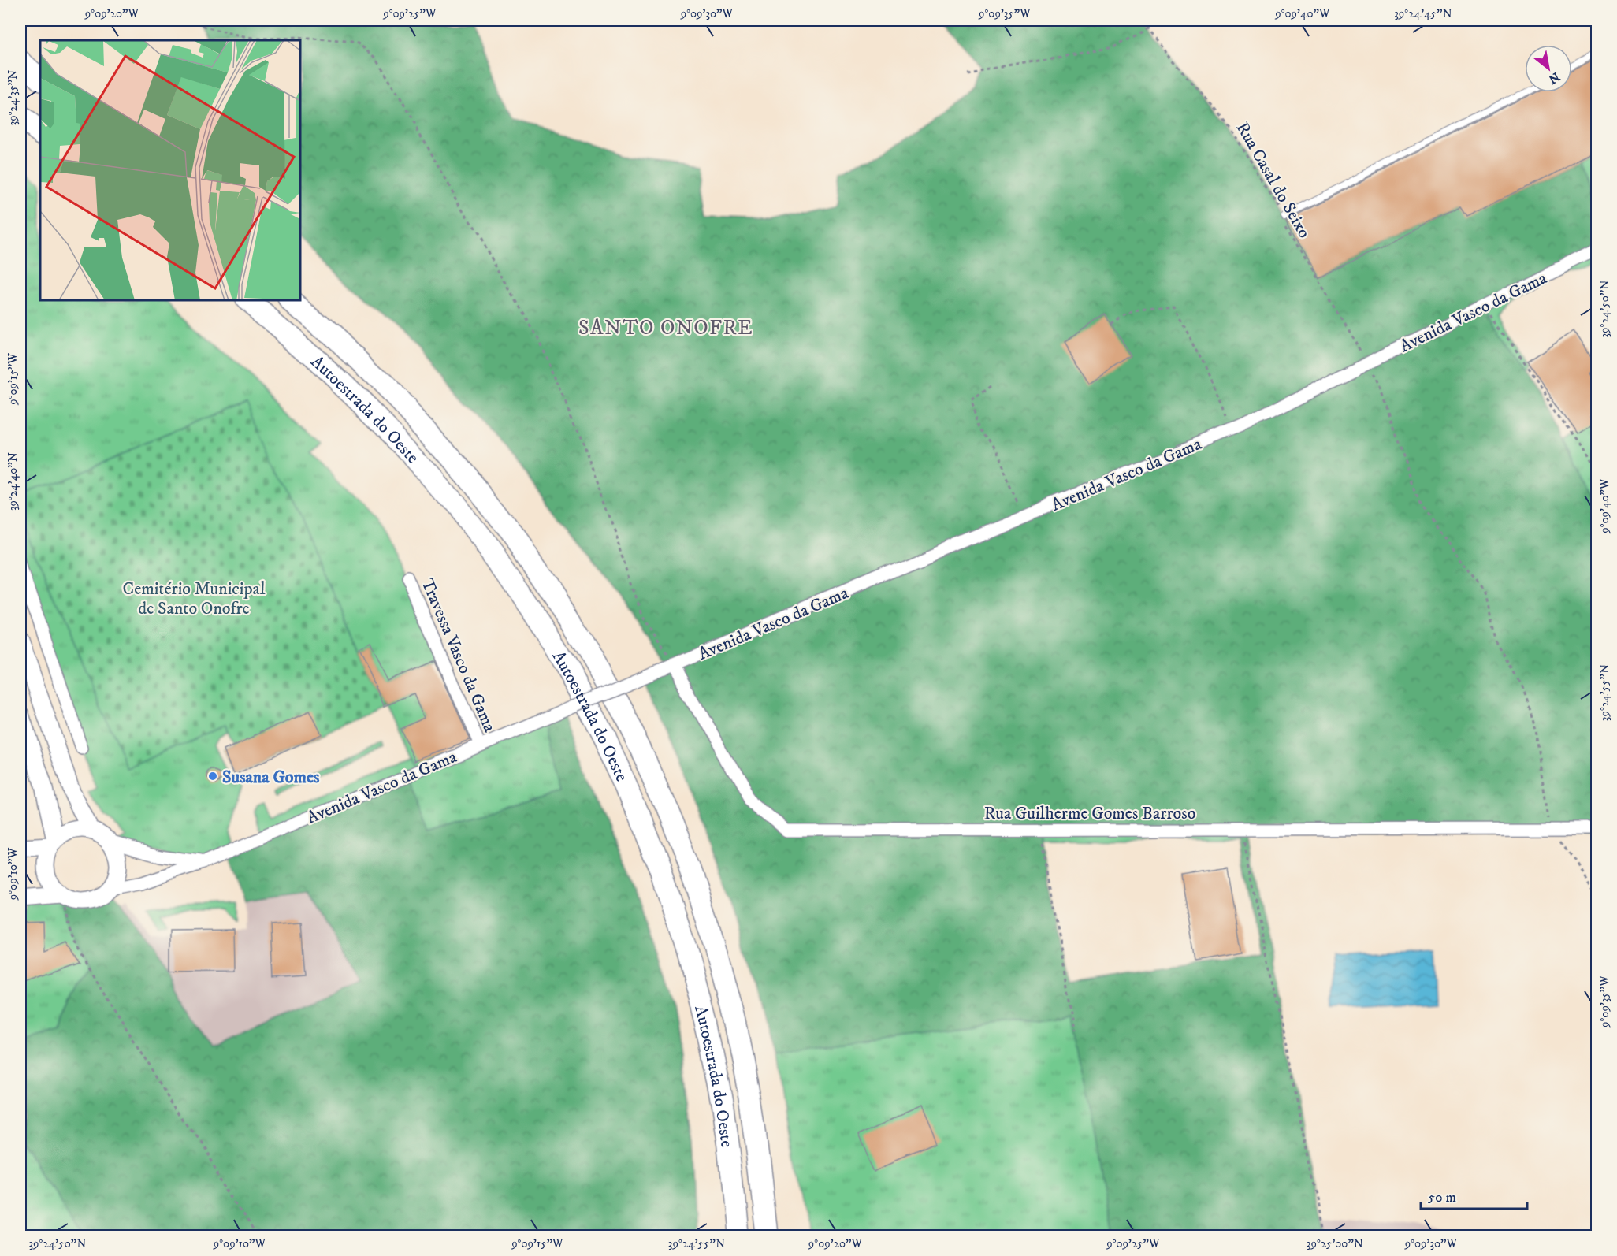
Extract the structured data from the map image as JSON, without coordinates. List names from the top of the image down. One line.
{"streets":{"highway":["Autoestrada do Oeste"],"street":["Avenida Vasco da Gama","Travessa Vasco da Gama","Rua Guilherme Gomes Barroso"],"path":["Rua Casal do Seixo"]},"crossings":[["Rua Casal do Seixo","Avenida Vasco da Gama"],["Rua Casal do Seixo","Rua Guilherme Gomes Barroso"],["Avenida Vasco da Gama","Travessa Vasco da Gama"],["Avenida Vasco da Gama","Rua Guilherme Gomes Barroso"]],"districts":["SANTO ONOFRE"],"parks":["Cemitério Municipal de Santo Onofre"],"places":["Susana Gomes"],"scale_bar":"50 m","north":"bottom right","coordinates":["9°09'20\"W","9°09'25\"W","9°09'30\"W","9°09'35\"W","9°09'40\"W","39°24'45\"N","39°24'35\"N","39°24'50\"N","9°09'15\"W","39°24'40\"N","39°24'55\"N","9°09'10\"W","39°25'00\"N"]}
